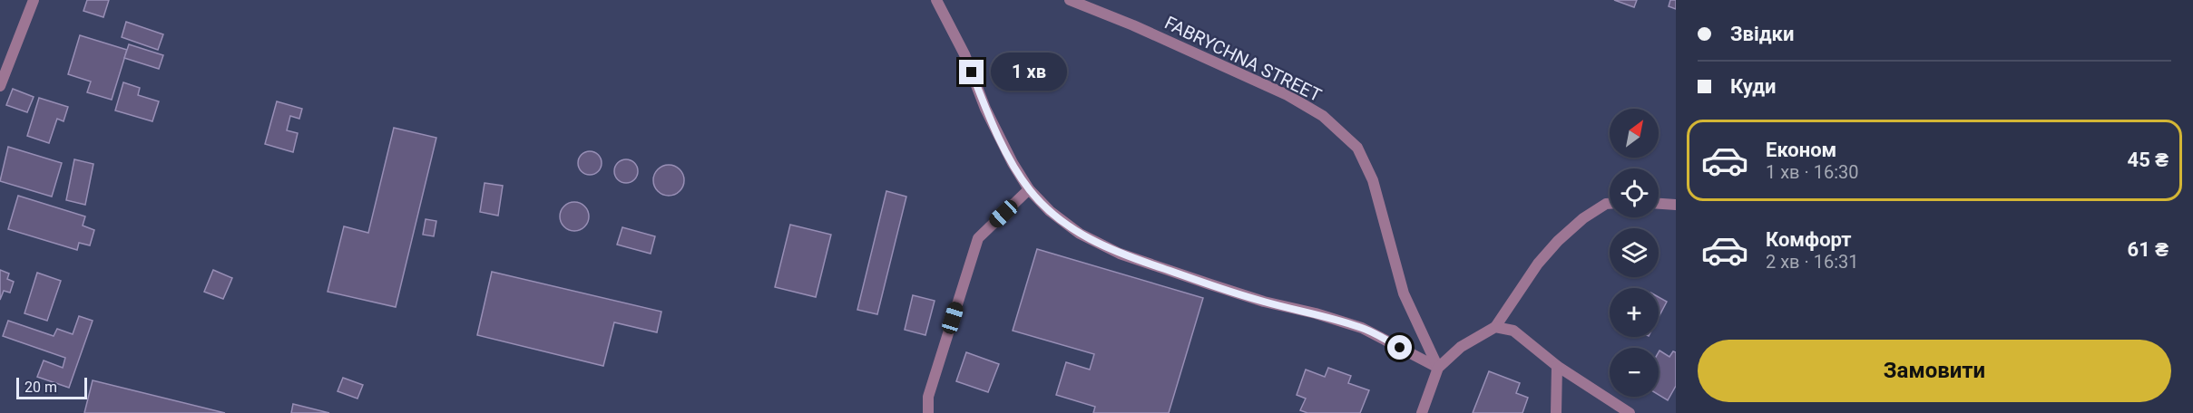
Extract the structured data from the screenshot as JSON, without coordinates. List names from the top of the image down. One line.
{"streets":{"street":["FABRYCHNA STREET"]},"scale_bar":"20 m","north":"top right","page":{"banner":["Звідки","Куди"],"bubble":"1 хв","map_buttons":["+","−"],"list":[{"name":"Економ","note":"1 хв · 16:30","value":"45 ₴"},{"name":"Комфорт","note":"2 хв · 16:31","value":"61 ₴"}],"buttons":"Замовити","scale":"20 m"}}
